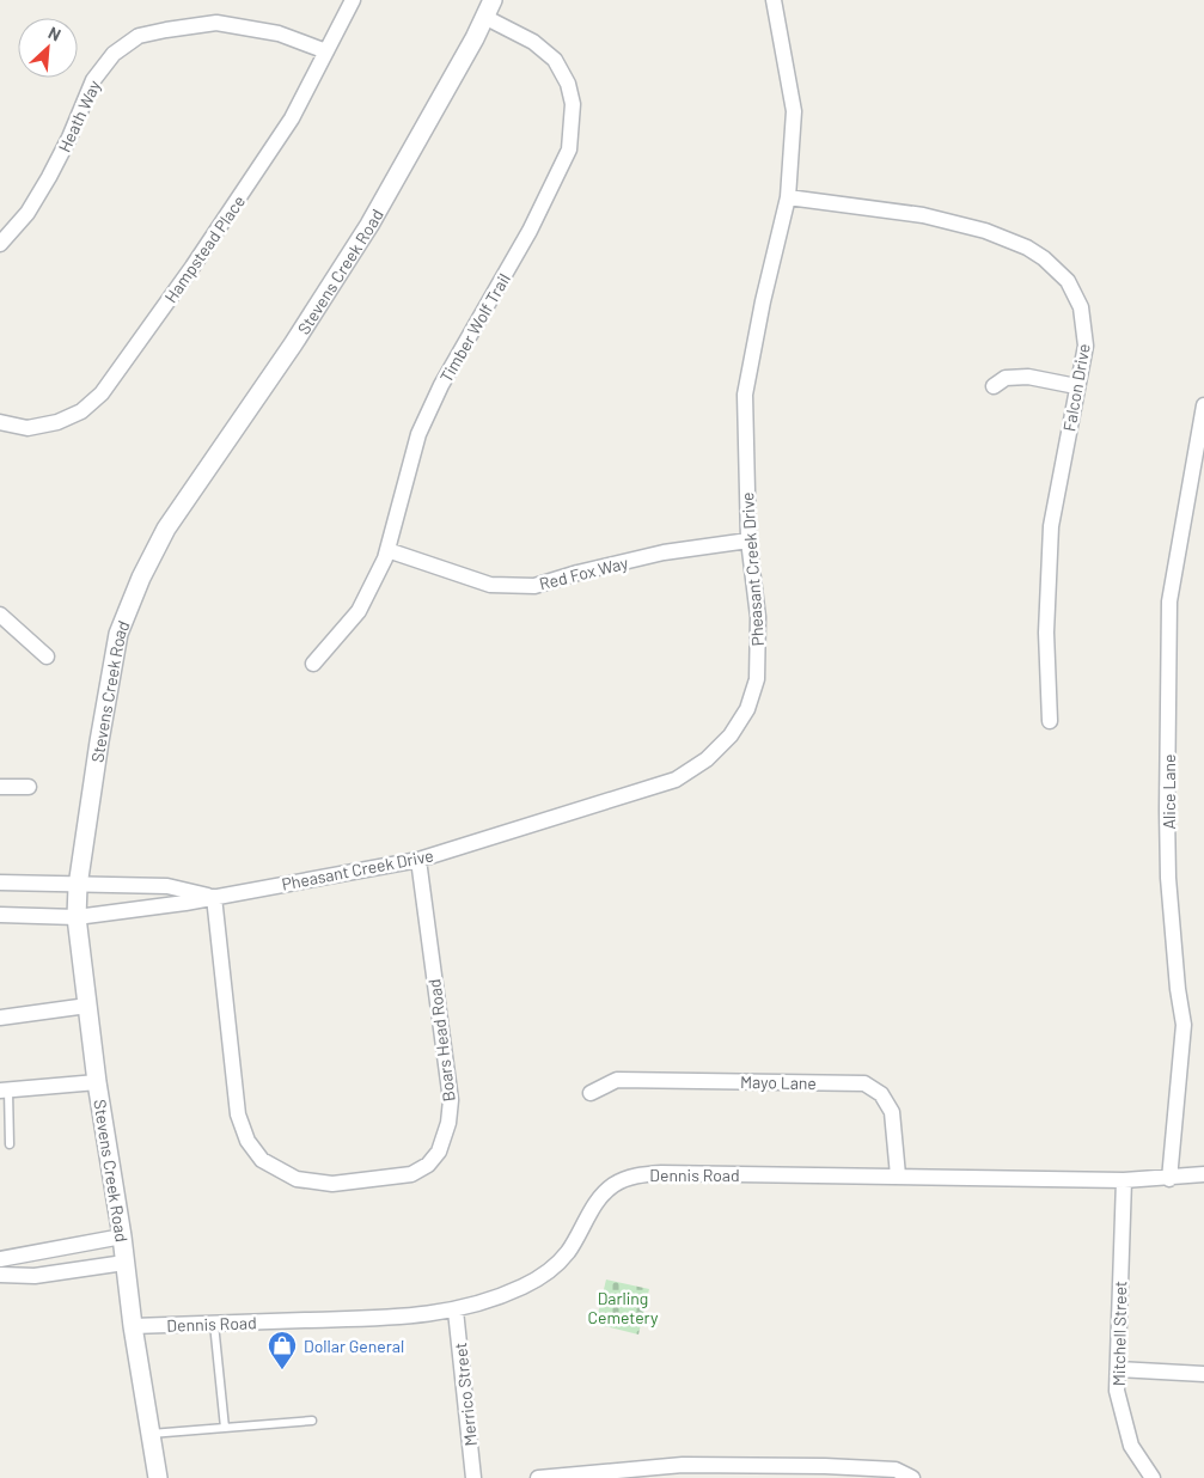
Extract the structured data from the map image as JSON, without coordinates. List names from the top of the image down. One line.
{"streets":{"street":["Heath Way","Hampstead Place","Stevens Creek Road","Timber Wolf Trail","Falcon Drive","Pheasant Creek Drive","Red Fox Way","Alice Lane","Boars Head Road","Mayo Lane","Dennis Road","Mitchell Street","Merrico Street"]},"crossings":[["Heath Way","Hampstead Place"],["Stevens Creek Road","Timber Wolf Trail"],["Stevens Creek Road","Pheasant Creek Drive"],["Stevens Creek Road","Dennis Road"],["Timber Wolf Trail","Red Fox Way"],["Falcon Drive","Pheasant Creek Drive"],["Pheasant Creek Drive","Red Fox Way"],["Pheasant Creek Drive","Boars Head Road"],["Alice Lane","Dennis Road"],["Mayo Lane","Dennis Road"],["Dennis Road","Mitchell Street"],["Dennis Road","Merrico Street"]],"parks":["Darling Cemetery"],"places":{"shop":["Dollar General"]},"north":"top right"}
